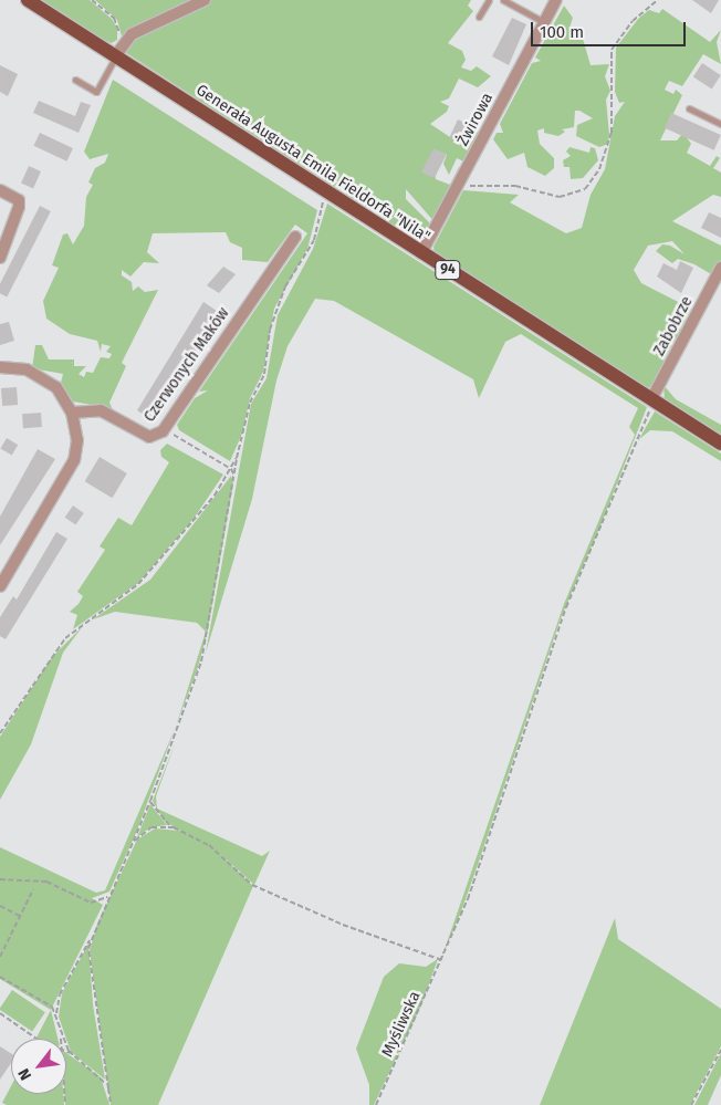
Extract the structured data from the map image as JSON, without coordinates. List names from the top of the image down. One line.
{"streets":{"main road":["Generała Augusta Emila Fieldorfa \"Nila\"","94"],"street":["Żwirowa","Zabobrze","Czerwonych Maków"],"path":["Myśliwska"]},"crossings":[["Żwirowa","Generała Augusta Emila Fieldorfa \"Nila\""],["Generała Augusta Emila Fieldorfa \"Nila\"","Zabobrze"],["Generała Augusta Emila Fieldorfa \"Nila\"","Myśliwska"],["Zabobrze","Myśliwska"]],"scale_bar":"100 m","north":"bottom left"}
